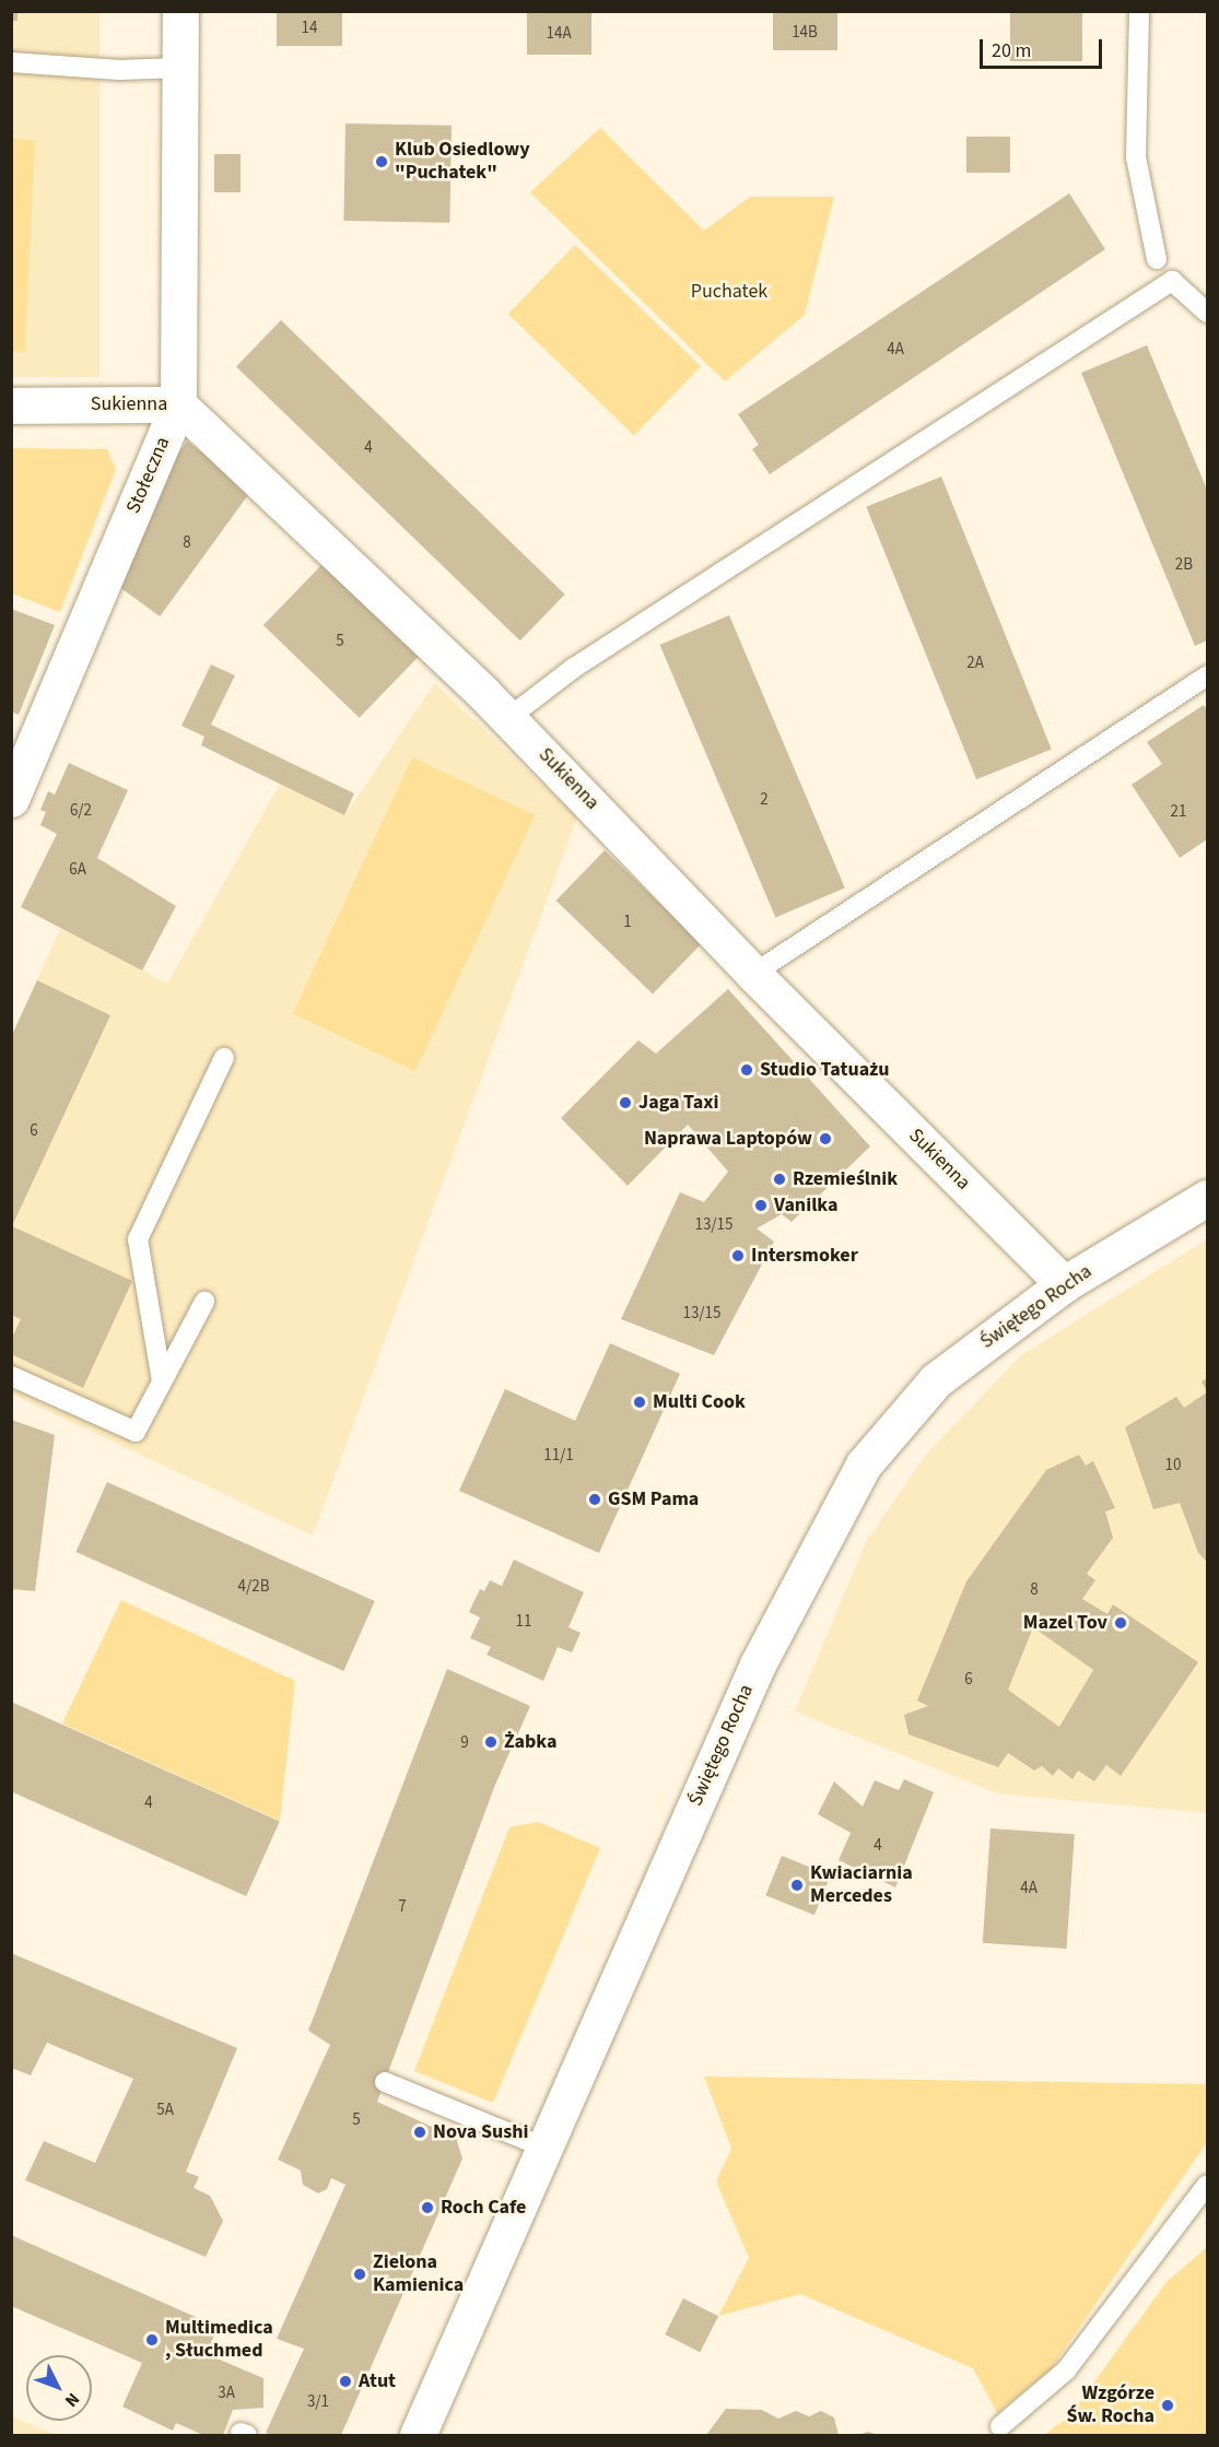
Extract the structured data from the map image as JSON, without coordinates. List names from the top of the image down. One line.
{"streets":{"street":["Sukienna","Stołeczna","Świętego Rocha"]},"crossings":[["Sukienna","Stołeczna"],["Sukienna","Świętego Rocha"]],"parks":["Puchatek"],"places":["Klub Osiedlowy \"Puchatek\"","Studio Tatuażu","Jaga Taxi","Naprawa Laptopów","Rzemieślnik","Vanilka","Intersmoker","Multi Cook","GSM Pama","Mazel Tov","Żabka","Kwiaciarnia Mercedes","Nova Sushi","Roch Cafe","Zielona Kamienica","Multimedica , Słuchmed","Atut","Wzgórze Św. Rocha"],"house_numbers":["14","14B","14A","4A","4","8","2B","5","2A","2","6/2","21","6A","1","6","13/15","13/15","11/1","10","4/2B","8","11","6","9","4","4","4A","7","5A","5","3A","3/1"],"scale_bar":"20 m","north":"bottom right"}
